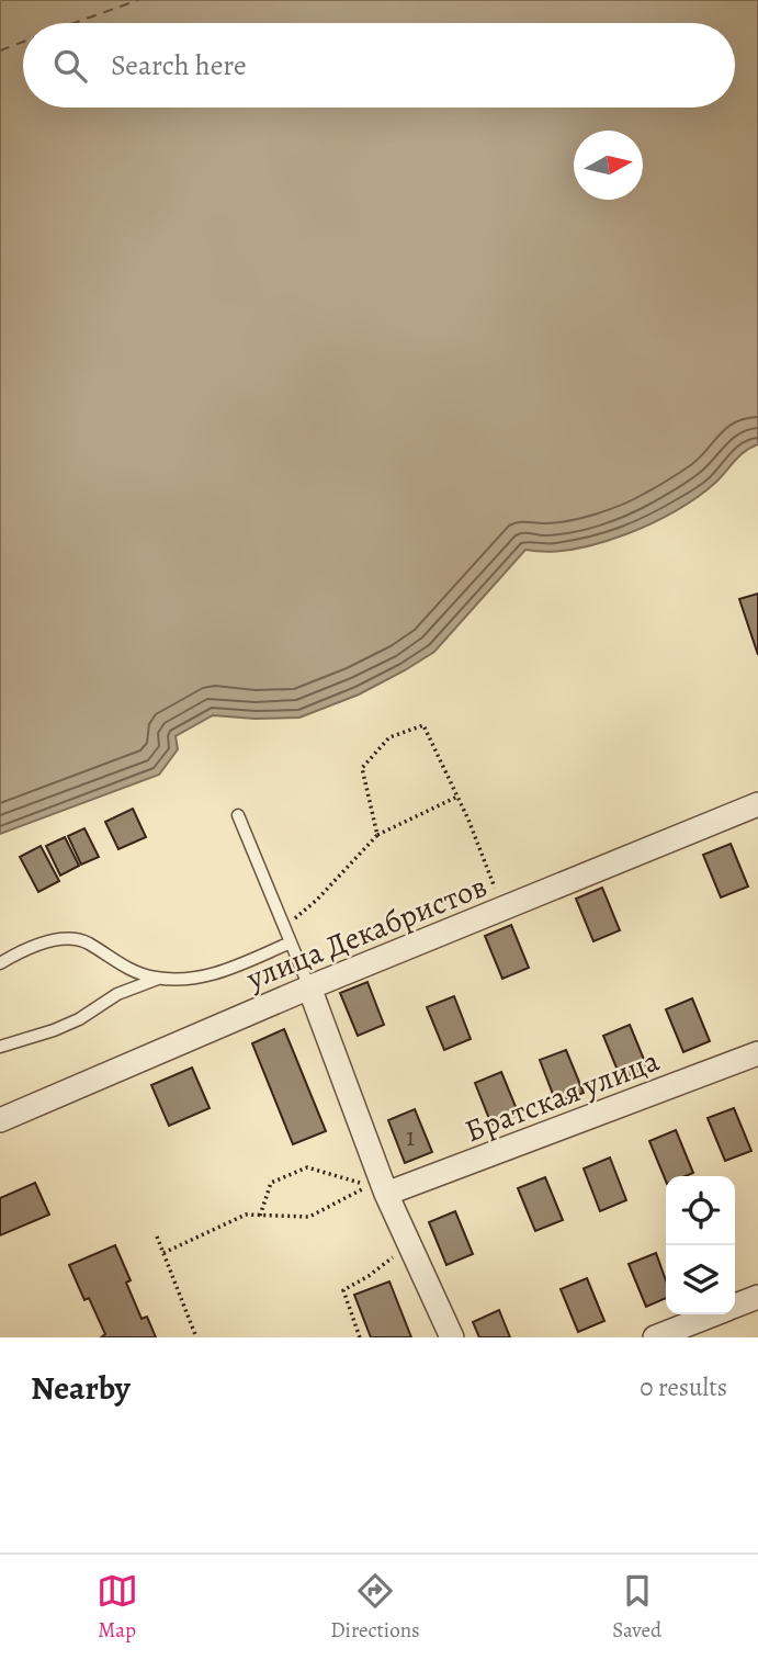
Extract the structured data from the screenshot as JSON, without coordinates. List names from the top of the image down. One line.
{"streets":{"street":["улица Декабристов","Братская улица"]},"house_numbers":["1"],"north":"right","page":{"search":"Search here","heading":["Nearby","0 results"],"nav":["Map","Directions","Saved"]}}
